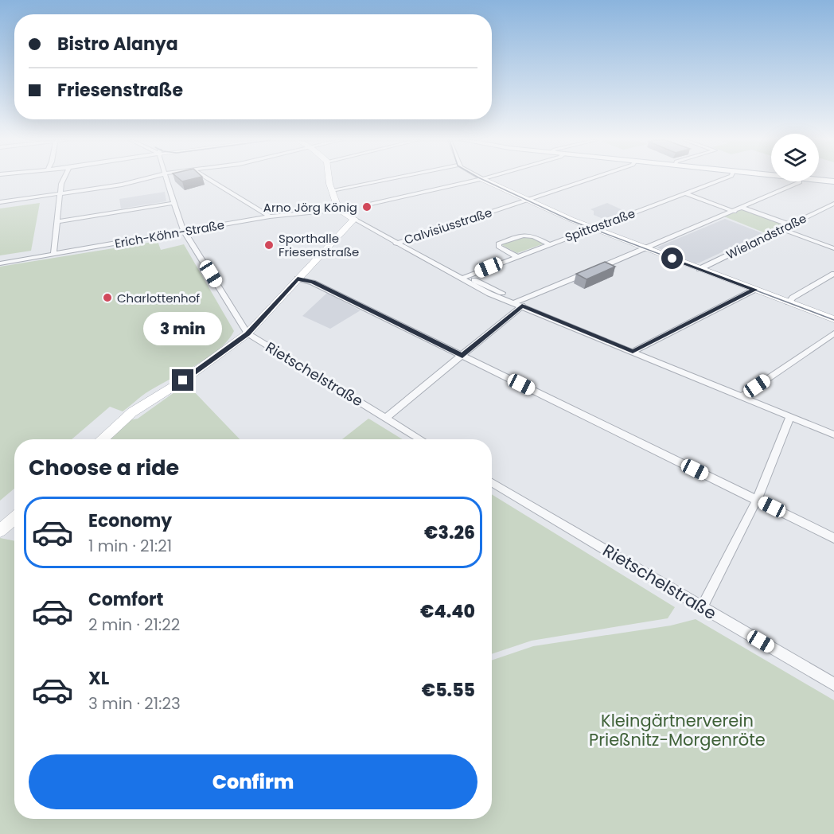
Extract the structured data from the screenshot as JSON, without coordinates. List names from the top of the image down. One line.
{"streets":{"street":["Spittastraße","Calvisiusstraße","Erich-Köhn-Straße","Wielandstraße","Rietschelstraße"]},"crossings":[["Erich-Köhn-Straße","Rietschelstraße"]],"parks":["Kleingärtnerverein Prießnitz-Morgenröte"],"places":["Arno Jörg König","Sporthalle Friesenstraße","Charlottenhof"],"page":{"banner":["Bistro Alanya","Friesenstraße"],"bubble":"3 min","heading":"Choose a ride","list":[{"name":"Economy","note":"1 min · 21:21","value":"€3.26"},{"name":"Comfort","note":"2 min · 21:22","value":"€4.40"},{"name":"XL","note":"3 min · 21:23","value":"€5.55"}],"buttons":"Confirm"}}
